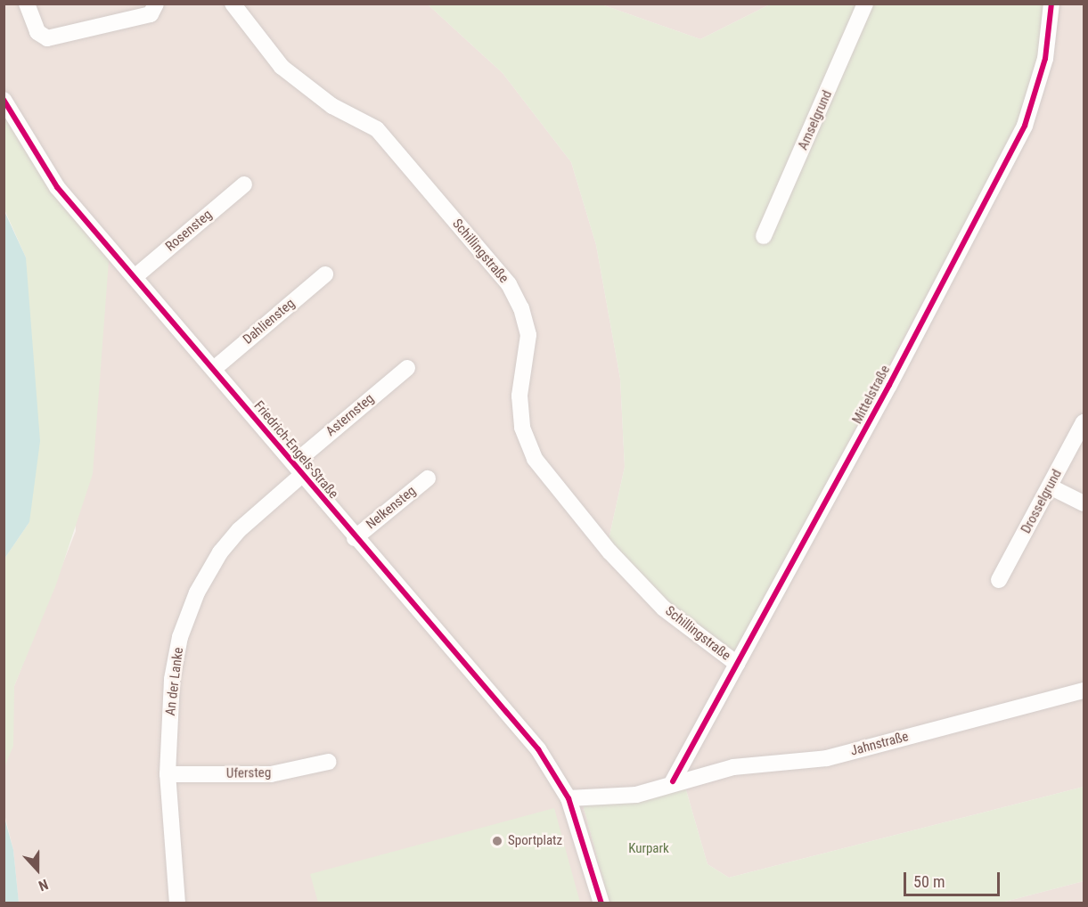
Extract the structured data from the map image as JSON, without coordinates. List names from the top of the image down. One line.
{"streets":{"street":["Amselgrund","Rosensteg","Schillingstraße","Dahliensteg","Mittelstraße","Asternsteg","Friedrich-Engels-Straße","Drosselgrund","Nelkensteg","An der Lanke","Jahnstraße","Ufersteg"]},"crossings":[["Rosensteg","Friedrich-Engels-Straße"],["Schillingstraße","Mittelstraße"],["Dahliensteg","Friedrich-Engels-Straße"],["Mittelstraße","Jahnstraße"],["Asternsteg","Friedrich-Engels-Straße"],["Asternsteg","An der Lanke"],["Friedrich-Engels-Straße","Nelkensteg"],["Friedrich-Engels-Straße","An der Lanke"],["An der Lanke","Ufersteg"]],"parks":["Kurpark"],"places":["Sportplatz"],"scale_bar":"50 m","north":"bottom"}
